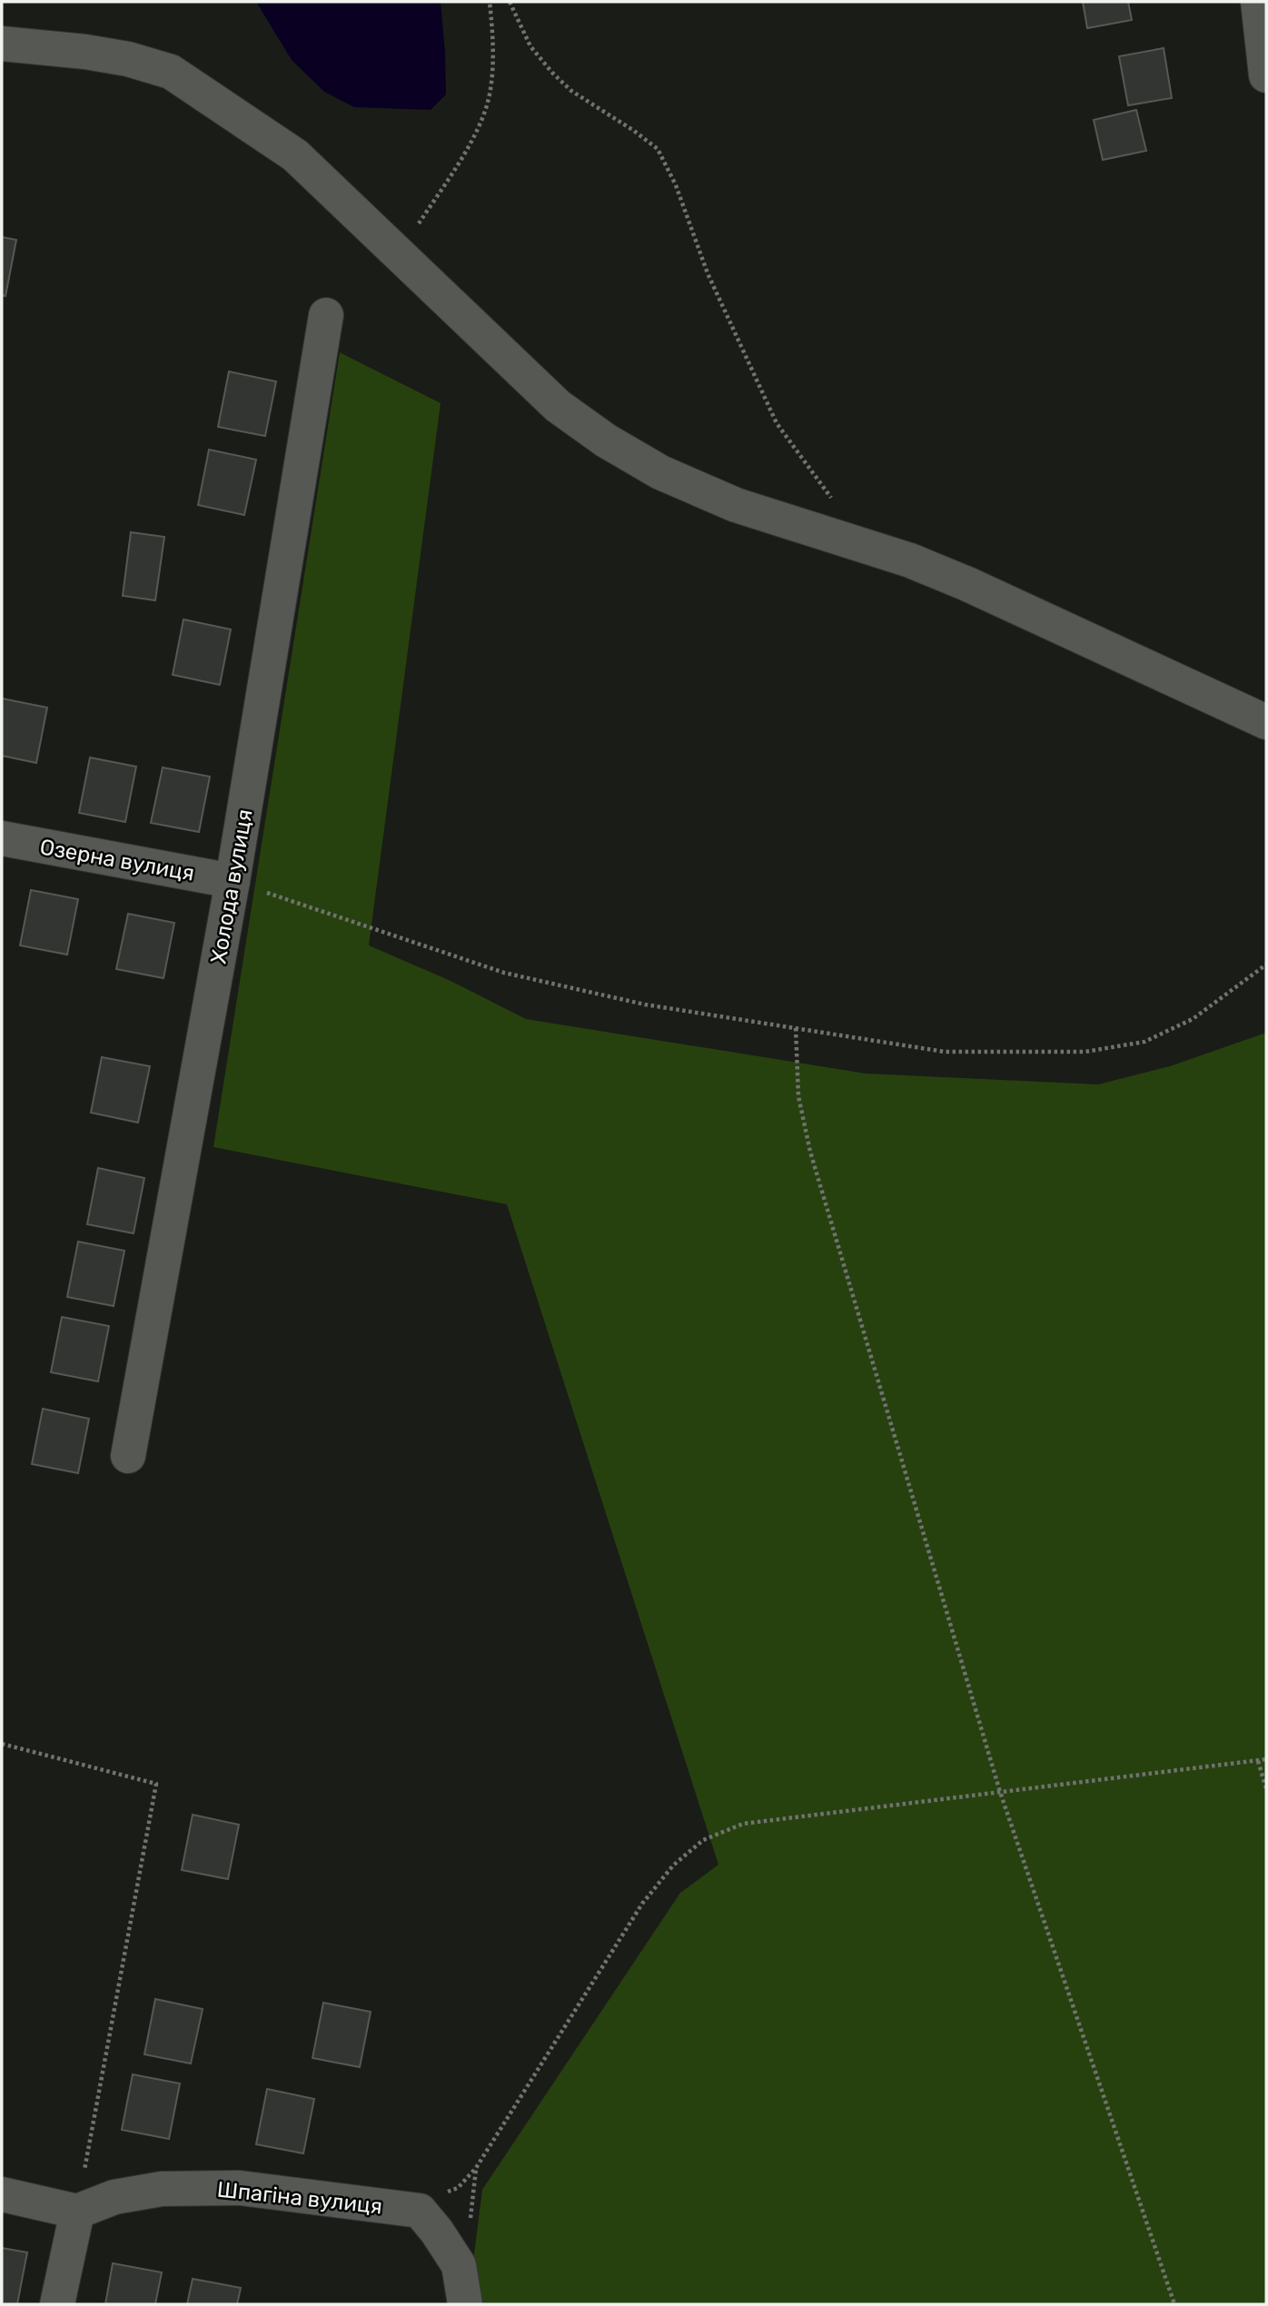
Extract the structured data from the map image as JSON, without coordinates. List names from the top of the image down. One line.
{"streets":{"street":["Озерна вулиця","Холода вулиця","Шпагіна вулиця"]},"crossings":[["Озерна вулиця","Холода вулиця"]]}
